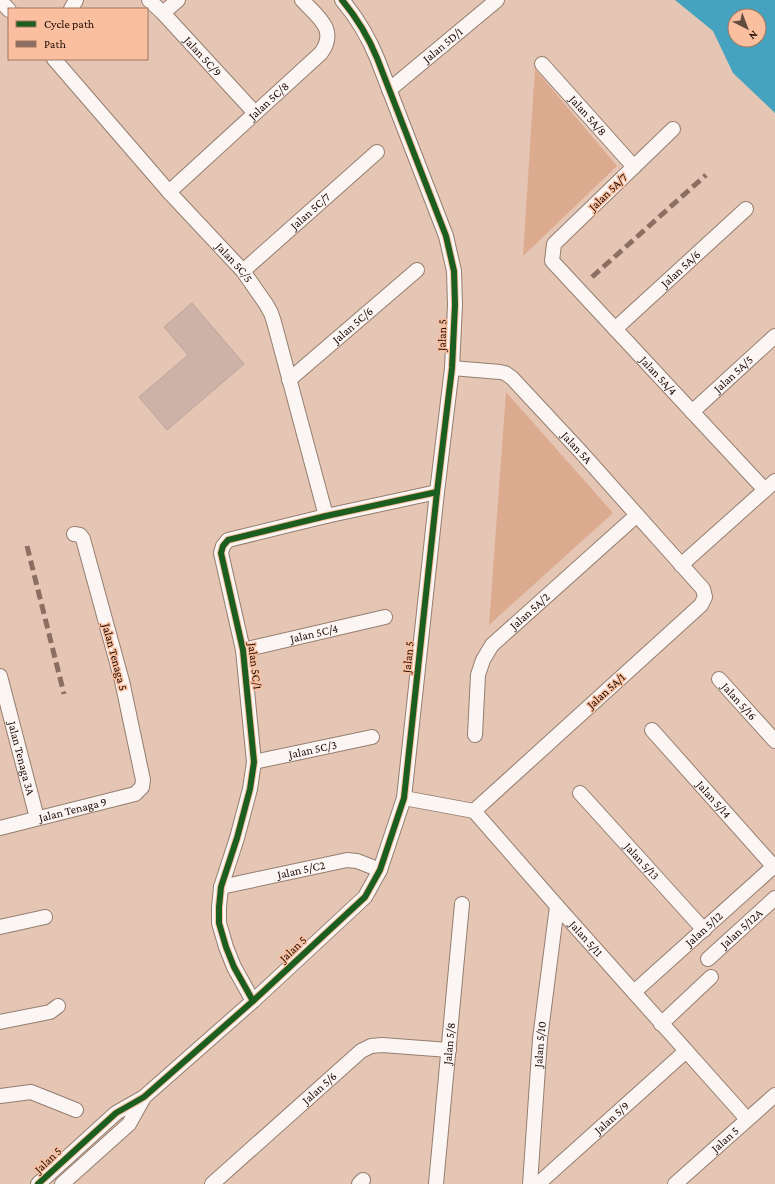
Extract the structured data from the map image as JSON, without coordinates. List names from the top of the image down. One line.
{"streets":{"street":["Jalan 5D/1","Jalan 5C/9","Jalan 5C/8","Jalan 5A/8","Jalan 5A/7","Jalan 5C/7","Jalan 5C/5","Jalan 5A/6","Jalan 5C/6","Jalan 5","Jalan 5A/5","Jalan 5A/4","Jalan 5A","Jalan 5A/2","Jalan 5C/4","Jalan Tenaga 5","Jalan 5C/1","Jalan 5A/1","Jalan 5/16","Jalan 5C/3","Jalan Tenaga 3A","Jalan 5/14","Jalan Tenaga 9","Jalan 5/13","Jalan 5/C2","Jalan 5/12","Jalan 5/12A","Jalan 5/11","Jalan 5/8","Jalan 5/10","Jalan 5/6","Jalan 5/9"]},"crossings":[["Jalan 5D/1","Jalan 5"],["Jalan 5C/9","Jalan 5C/8"],["Jalan 5C/8","Jalan 5C/5"],["Jalan 5A/8","Jalan 5A/7"],["Jalan 5A/7","Jalan 5A/4"],["Jalan 5C/7","Jalan 5C/5"],["Jalan 5C/5","Jalan 5C/6"],["Jalan 5C/5","Jalan 5C/1"],["Jalan 5A/6","Jalan 5A/4"],["Jalan 5","Jalan 5A"],["Jalan 5","Jalan 5C/1"],["Jalan 5","Jalan 5/C2"],["Jalan 5","Jalan 5/11"],["Jalan 5A/5","Jalan 5A/4"],["Jalan 5A","Jalan 5A/2"],["Jalan 5A","Jalan 5A/1"],["Jalan 5C/4","Jalan 5C/1"],["Jalan Tenaga 5","Jalan Tenaga 9"],["Jalan 5C/1","Jalan 5C/3"],["Jalan 5C/1","Jalan 5/C2"],["Jalan 5A/1","Jalan 5/11"],["Jalan Tenaga 3A","Jalan Tenaga 9"],["Jalan 5/14","Jalan 5/12"],["Jalan 5/13","Jalan 5/12"],["Jalan 5/12","Jalan 5/11"],["Jalan 5/11","Jalan 5/10"],["Jalan 5/11","Jalan 5/9"],["Jalan 5/8","Jalan 5/6"]],"legend":["Cycle path","Path"],"north":"bottom right"}
